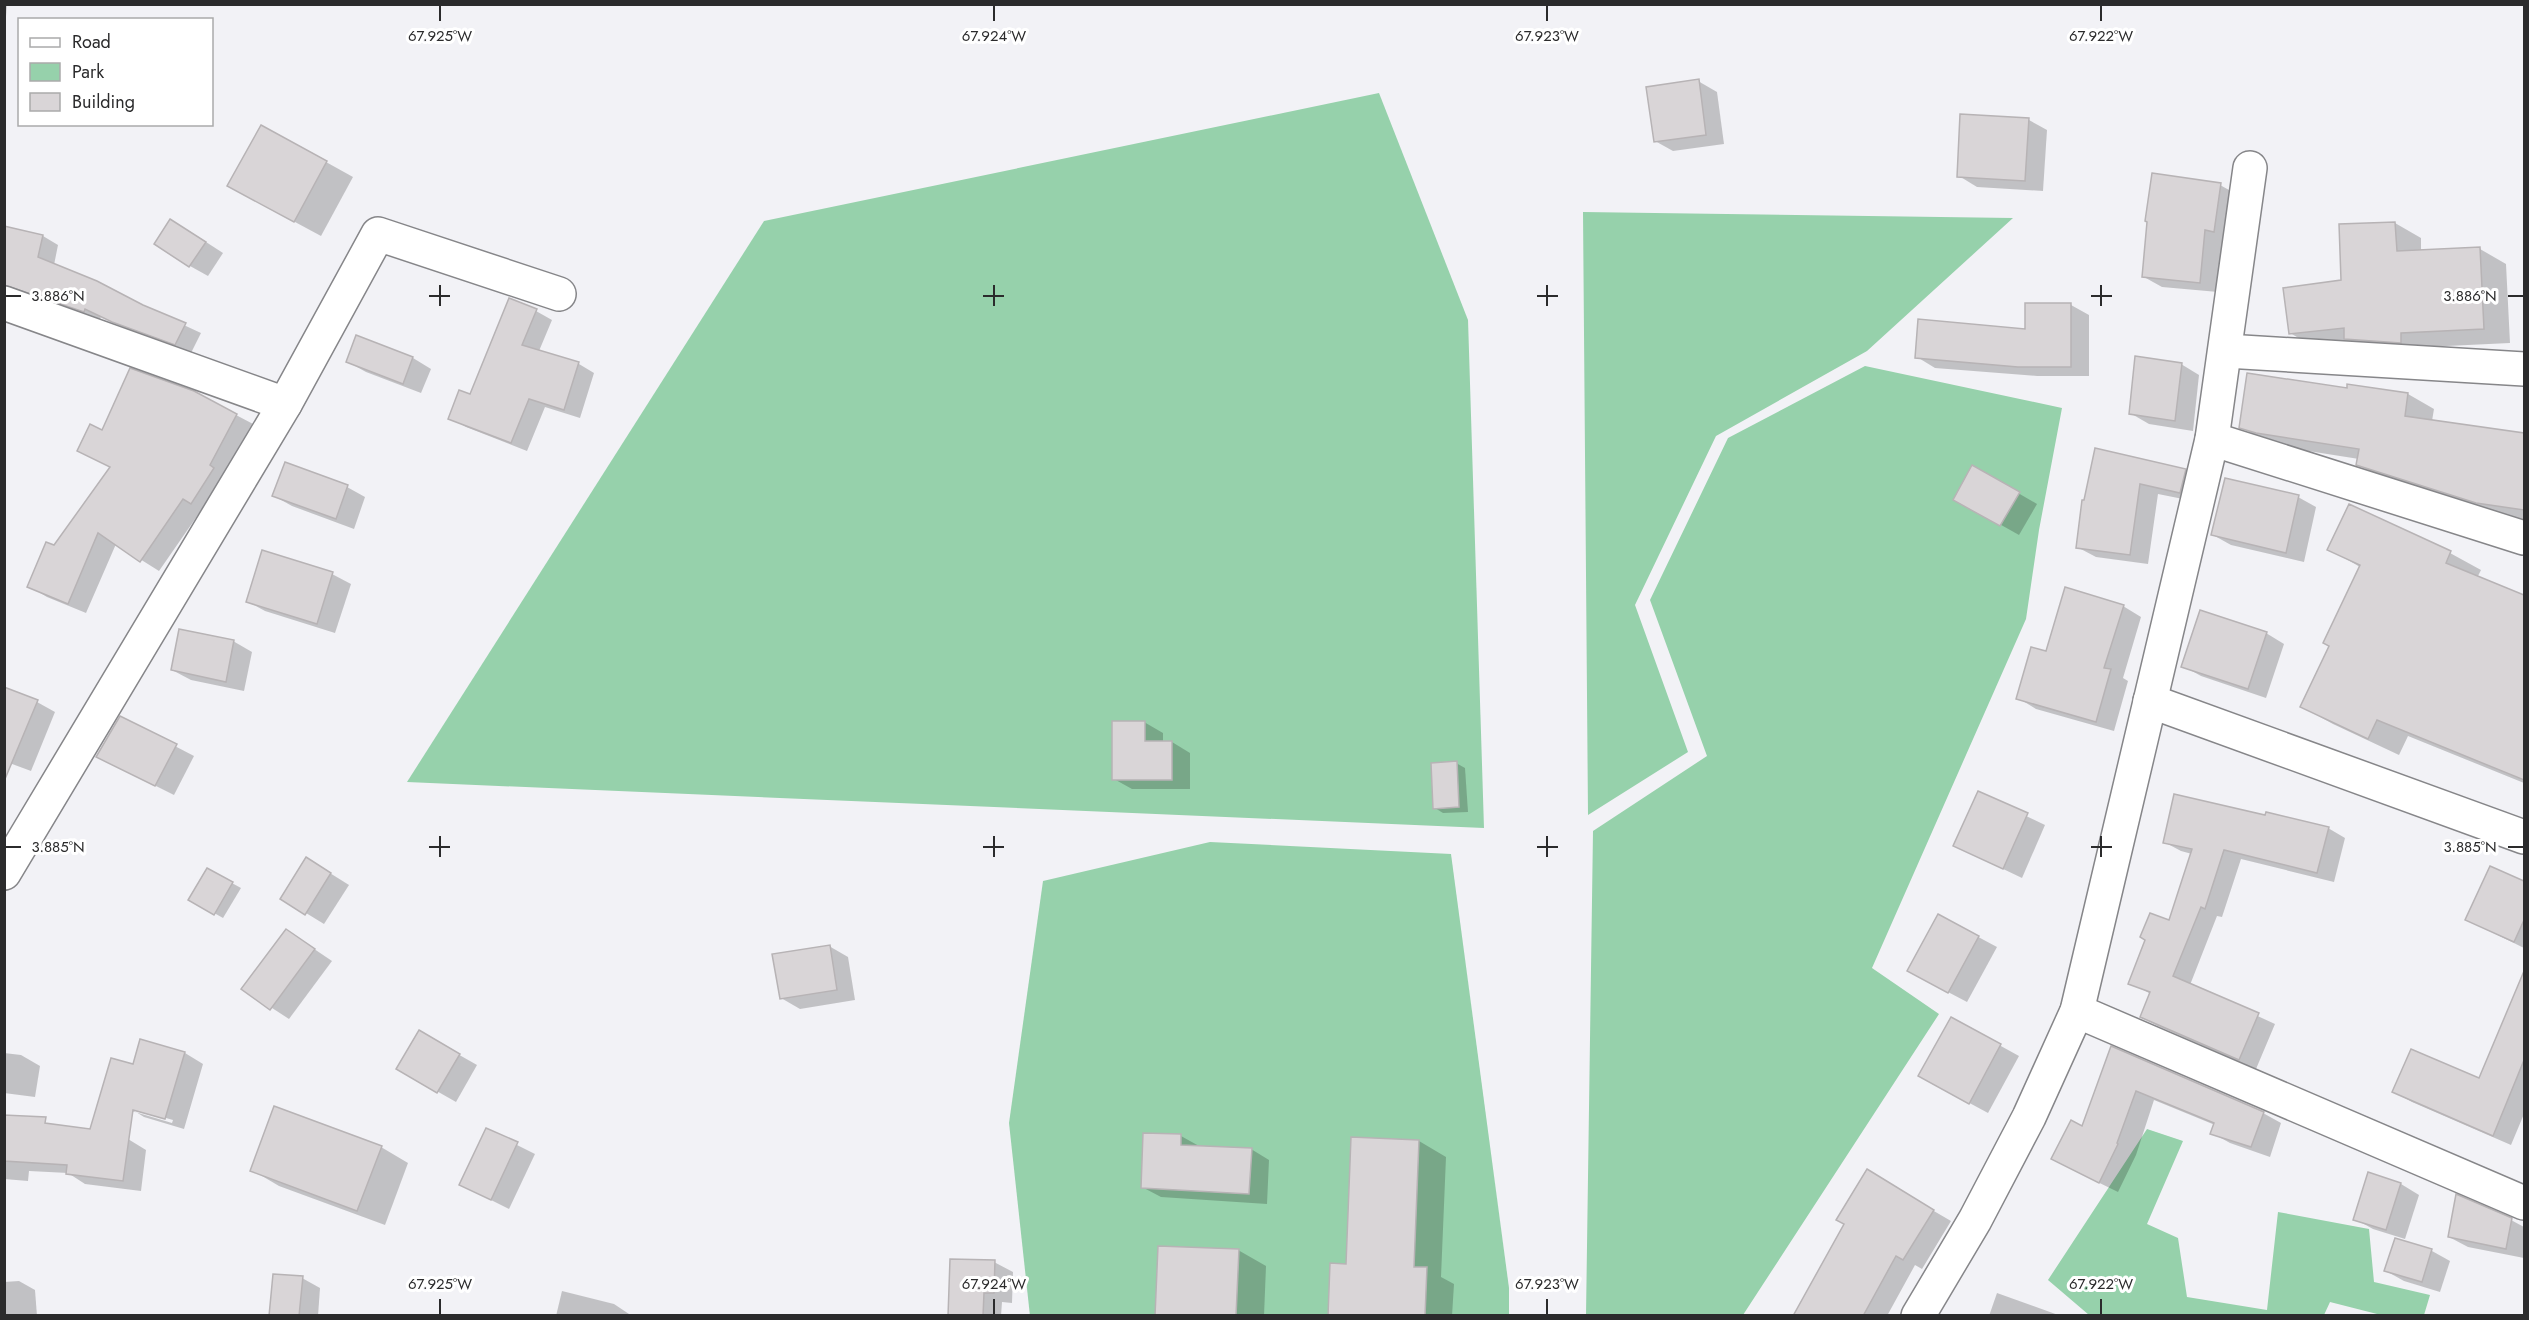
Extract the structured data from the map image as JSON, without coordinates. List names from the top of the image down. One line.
{"legend":["Road","Park","Building"],"coordinates":["67.925°W","67.924°W","67.923°W","67.922°W","3.886°N","3.885°N"]}
